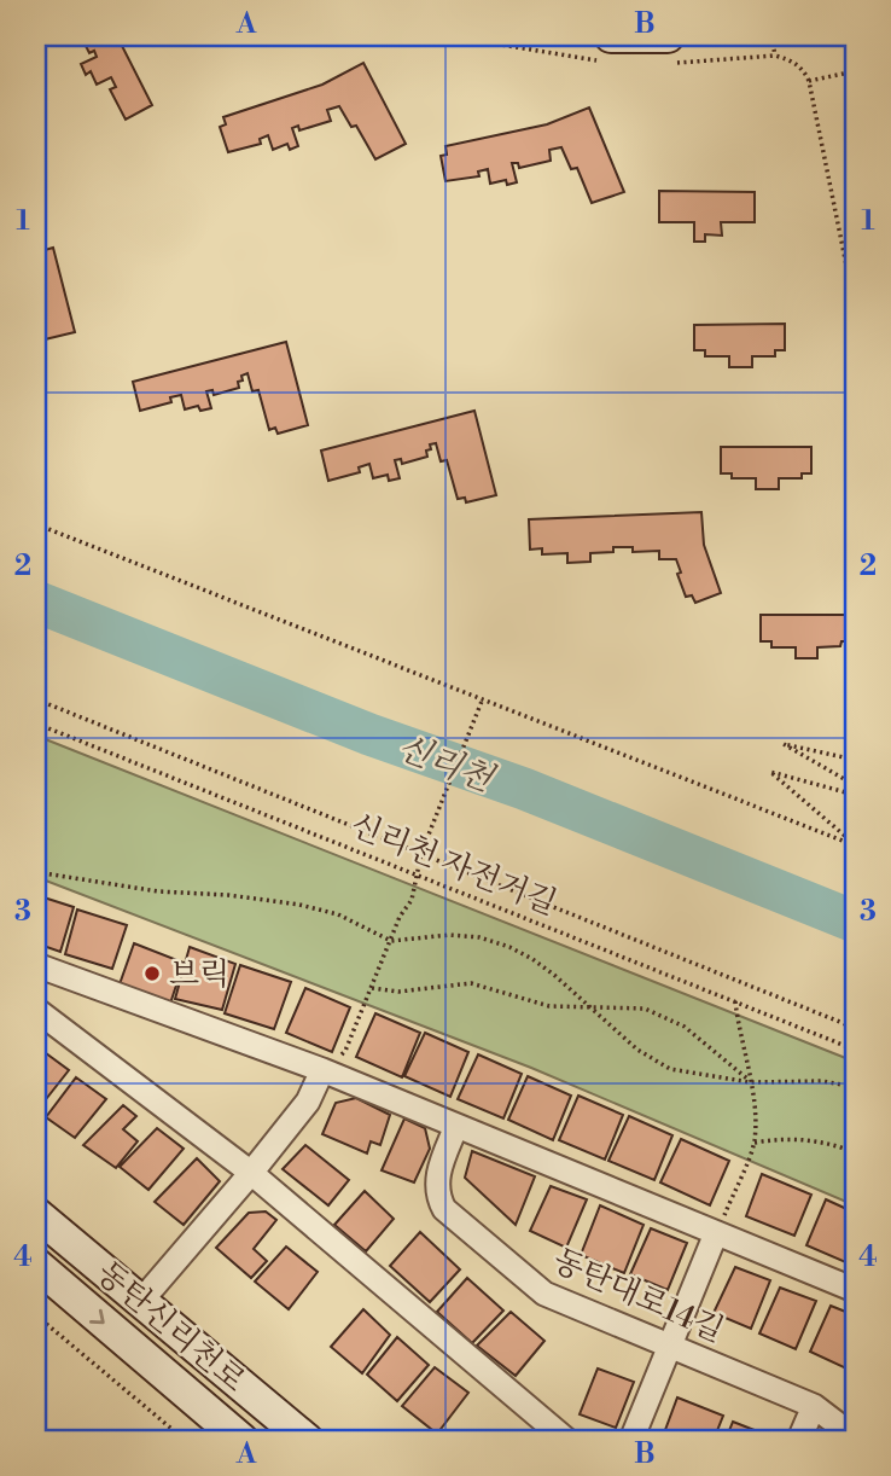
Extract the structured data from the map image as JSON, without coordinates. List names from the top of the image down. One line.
{"streets":{"main road":["동탄신리천로"],"street":["동탄대로14길"],"path":["신리천 자전거길"]},"water":["신리천"],"places":["브릭"],"grid":{"columns":["A","B"],"rows":["1","2","3","4"]}}
